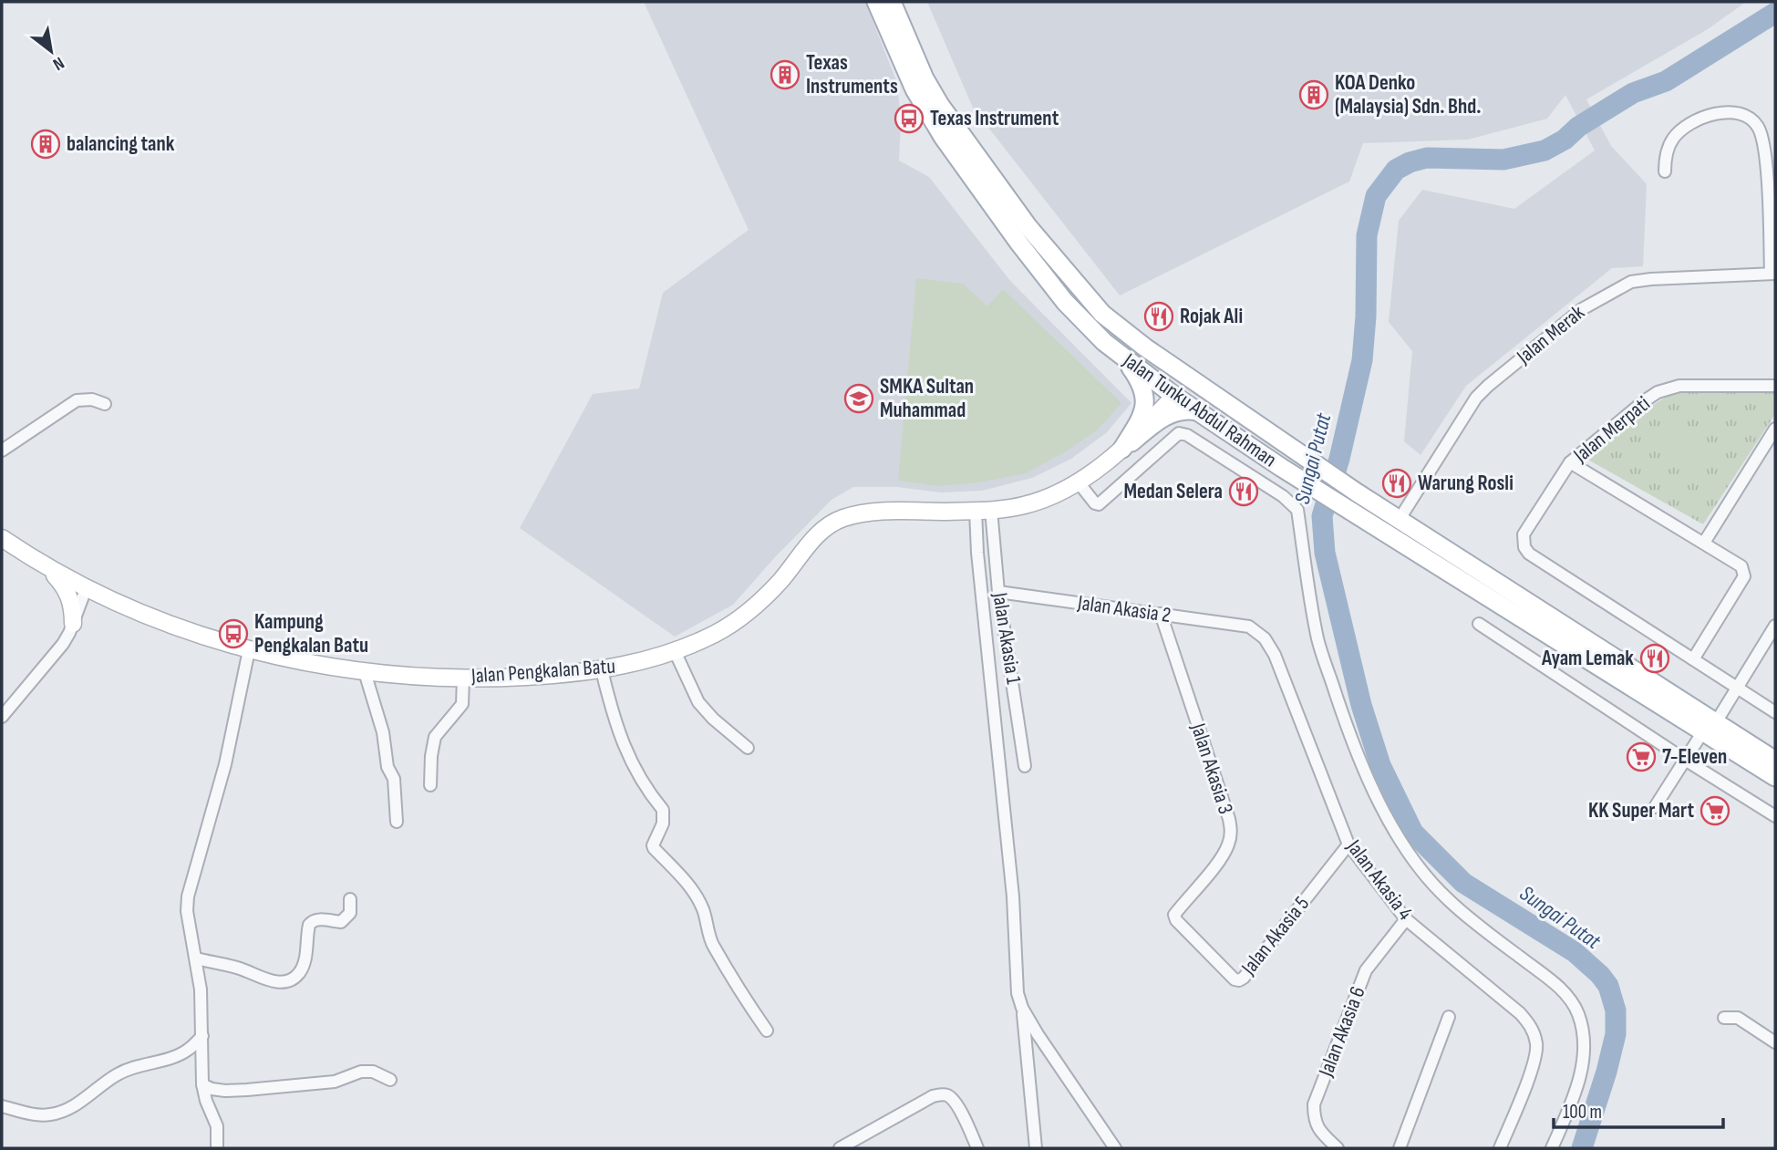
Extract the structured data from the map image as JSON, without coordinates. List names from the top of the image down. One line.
{"streets":{"main road":["Jalan Tunku Abdul Rahman","Jalan Pengkalan Batu"],"street":["Jalan Merak","Jalan Merpati","Jalan Akasia 2","Jalan Akasia 1","Jalan Akasia 3","Jalan Akasia 4","Jalan Akasia 5","Jalan Akasia 6"]},"crossings":[["Jalan Merak","Jalan Tunku Abdul Rahman"],["Jalan Tunku Abdul Rahman","Jalan Pengkalan Batu"],["Jalan Akasia 2","Jalan Akasia 1"],["Jalan Akasia 2","Jalan Akasia 3"],["Jalan Akasia 2","Jalan Akasia 4"],["Jalan Akasia 1","Jalan Pengkalan Batu"],["Jalan Akasia 3","Jalan Akasia 5"],["Jalan Akasia 4","Jalan Akasia 5"],["Jalan Akasia 4","Jalan Akasia 6"]],"water":["Sungai Putat"],"places":{"building":["Texas Instruments","KOA Denko (Malaysia) Sdn. Bhd.","balancing tank"],"bus stop":["Texas Instrument","Kampung Pengkalan Batu"],"restaurant":["Rojak Ali","Warung Rosli","Medan Selera","Ayam Lemak"],"school or university":["SMKA Sultan Muhammad"],"supermarket":["7-Eleven","KK Super Mart"]},"scale_bar":"100 m","north":"bottom right"}
